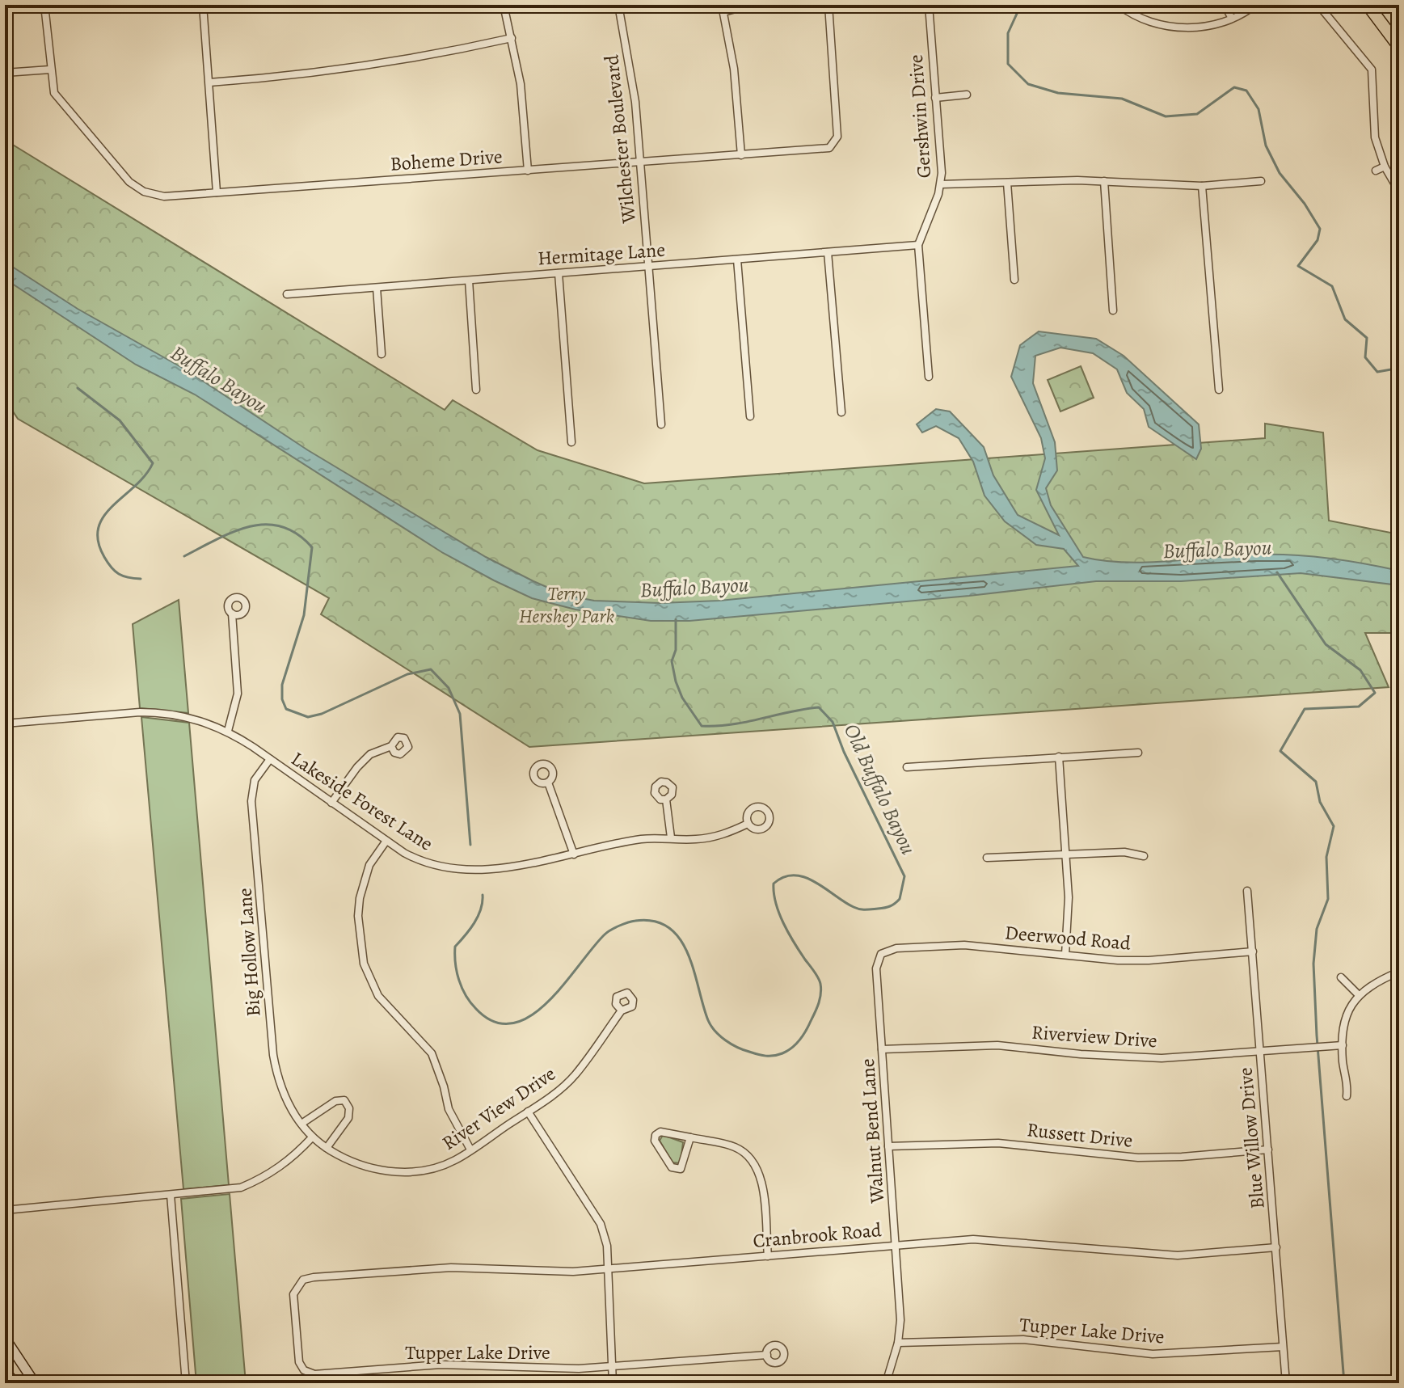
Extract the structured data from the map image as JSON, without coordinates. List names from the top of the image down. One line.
{"streets":{"street":["Gershwin Drive","Wilchester Boulevard","Boheme Drive","Hermitage Lane","Lakeside Forest Lane","Deerwood Road","Big Hollow Lane","Riverview Drive","River View Drive","Walnut Bend Lane","Russett Drive","Blue Willow Drive","Cranbrook Road","Tupper Lake Drive"]},"crossings":[["Gershwin Drive","Hermitage Lane"],["Wilchester Boulevard","Boheme Drive"],["Wilchester Boulevard","Hermitage Lane"],["Lakeside Forest Lane","Big Hollow Lane"],["Deerwood Road","Walnut Bend Lane"],["Deerwood Road","Blue Willow Drive"],["Big Hollow Lane","River View Drive"],["Riverview Drive","Walnut Bend Lane"],["Riverview Drive","Blue Willow Drive"],["Walnut Bend Lane","Russett Drive"],["Walnut Bend Lane","Cranbrook Road"],["Walnut Bend Lane","Tupper Lake Drive"],["Russett Drive","Blue Willow Drive"],["Blue Willow Drive","Cranbrook Road"],["Blue Willow Drive","Tupper Lake Drive"],["Cranbrook Road","Tupper Lake Drive"]],"water":["Buffalo Bayou","Old Buffalo Bayou"],"parks":["Terry Hershey Park"]}
